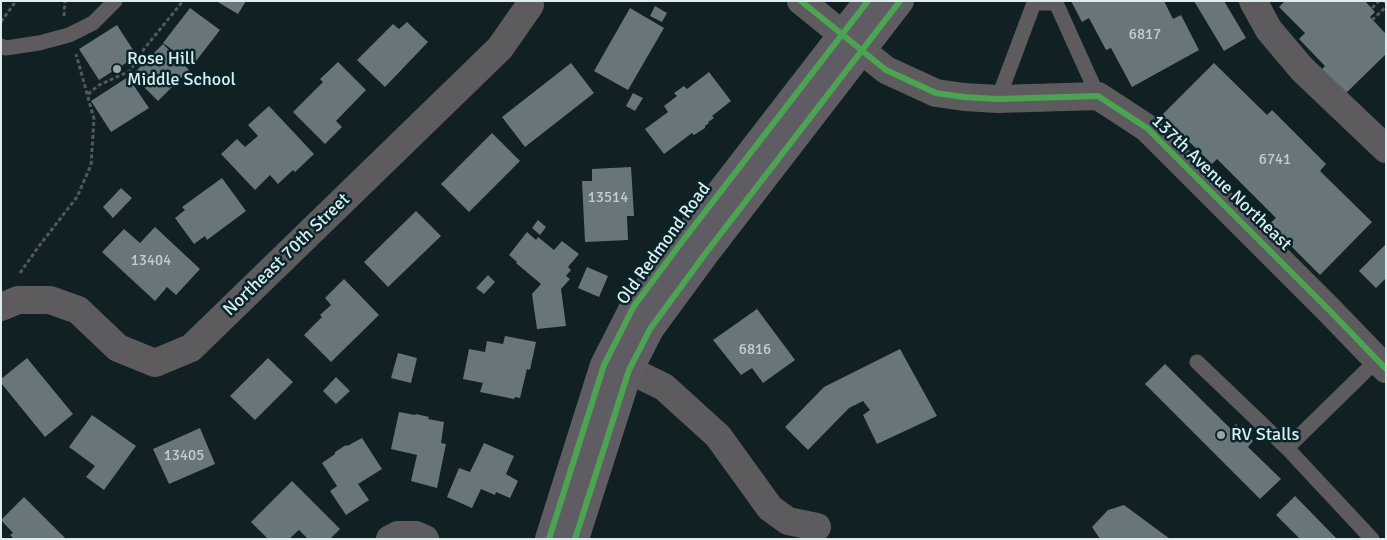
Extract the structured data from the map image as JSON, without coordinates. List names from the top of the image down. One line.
{"streets":{"street":["137th Avenue Northeast","Northeast 70th Street"],"cycle path":["Old Redmond Road"]},"places":["Rose Hill Middle School","RV Stalls"],"house_numbers":["6817","6741","13514","13404","6816","13405"]}
